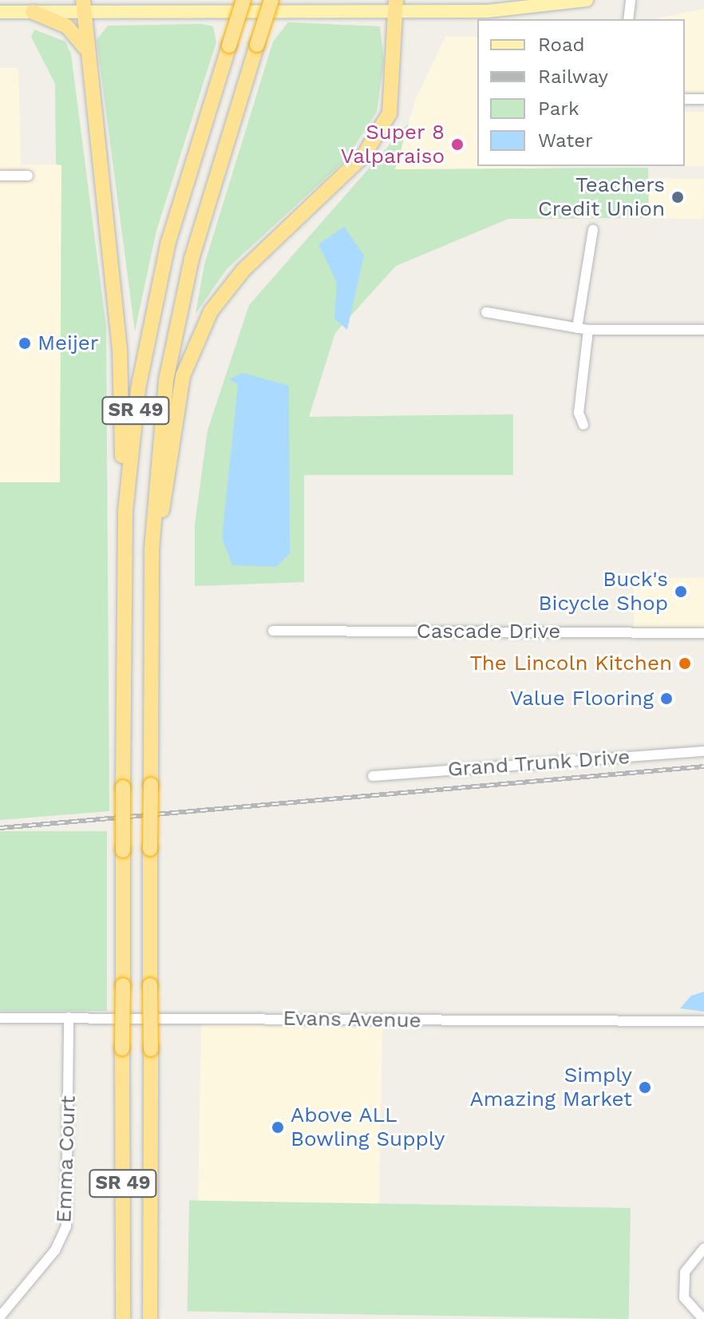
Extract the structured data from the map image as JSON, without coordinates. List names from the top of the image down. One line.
{"streets":{"highway":["SR 49"],"street":["Cascade Drive","Grand Trunk Drive","Evans Avenue","Emma Court"]},"crossings":[["Evans Avenue","Emma Court"]],"places":["Super 8 Valparaiso","Teachers Credit Union","Meijer","Buck's Bicycle Shop","The Lincoln Kitchen","Value Flooring","Simply Amazing Market","Above ALL Bowling Supply"],"legend":["Road","Railway","Park","Water"]}
